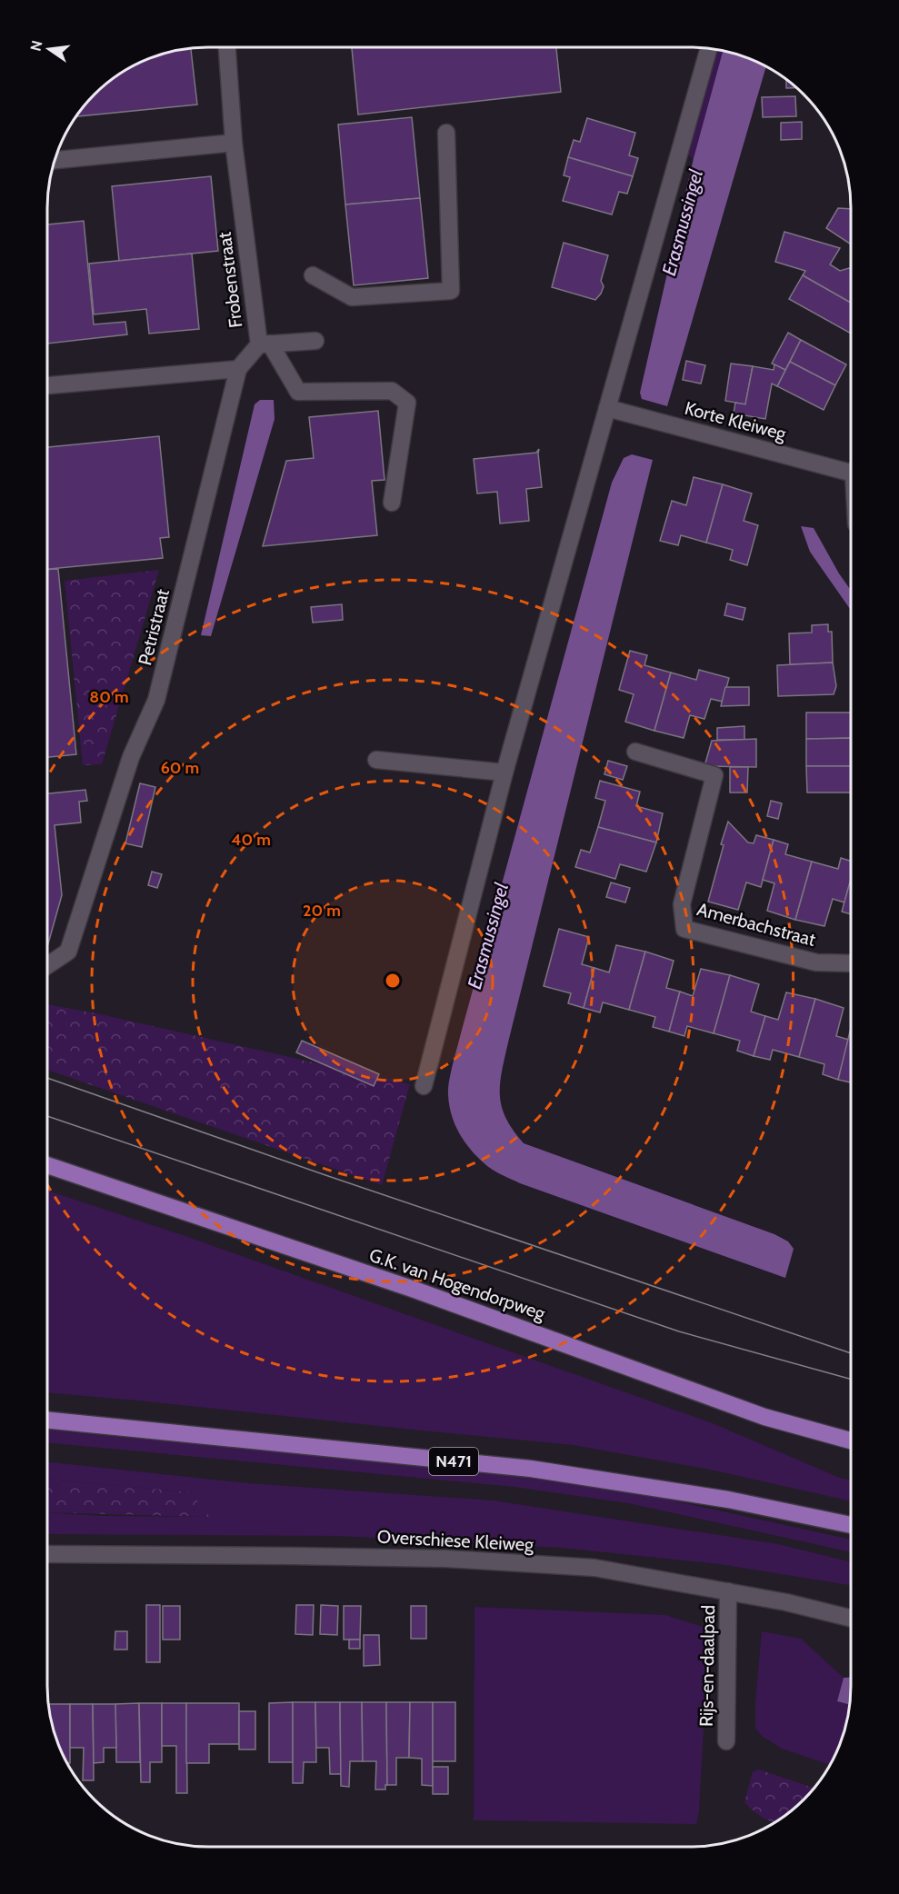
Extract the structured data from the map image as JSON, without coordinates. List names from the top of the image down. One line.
{"streets":{"main road":["G.K. van Hogendorpweg","N471"],"street":["Frobenstraat","Korte Kleiweg","Petristraat","Amerbachstraat","Overschiese Kleiweg","Rijs-en-daalpad"]},"crossings":[["Frobenstraat","Petristraat"],["Overschiese Kleiweg","Rijs-en-daalpad"]],"water":["Erasmussingel"],"north":"left","rings":["80 m","60 m","40 m","20 m"]}
